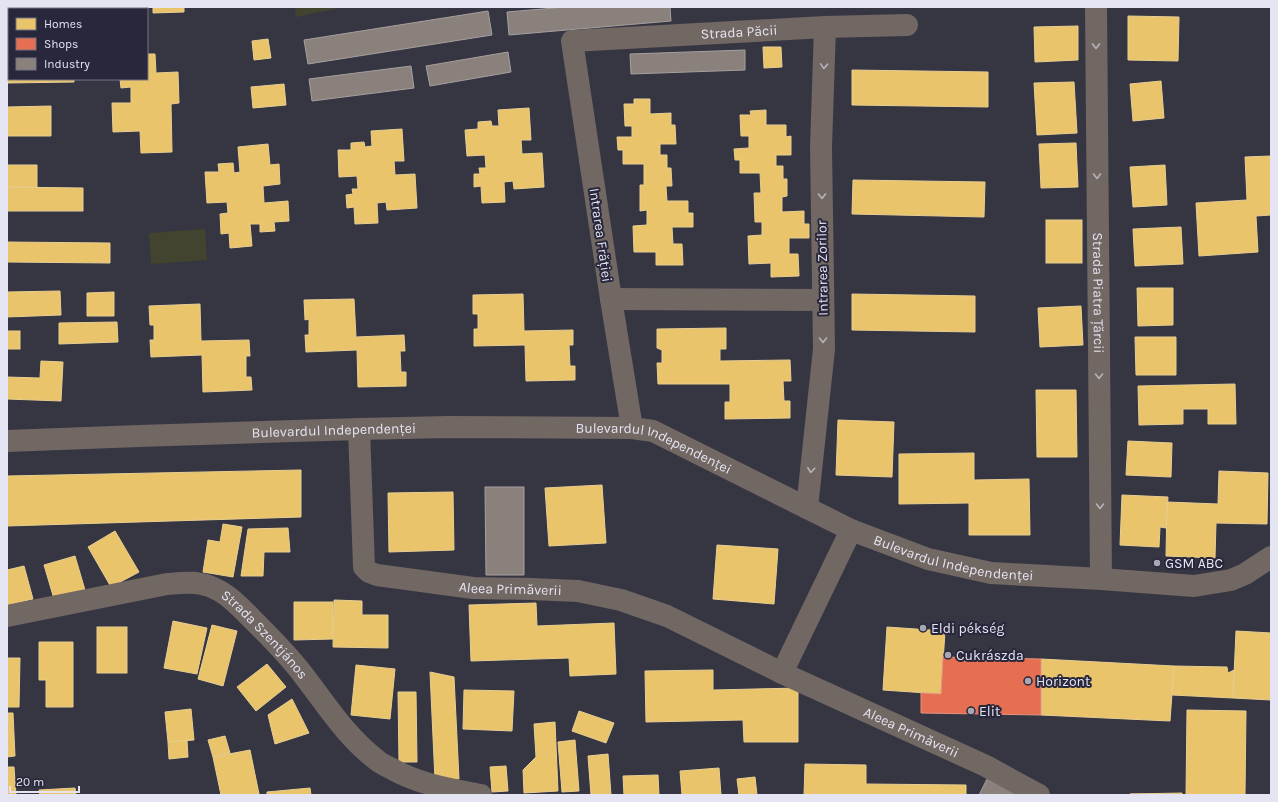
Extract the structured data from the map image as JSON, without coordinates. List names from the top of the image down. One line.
{"streets":{"street":["Strada Păcii","Intrarea Frăției","Intrarea Zorilor","Strada Piatra Țărcii","Bulevardul Independenței","Aleea Primăverii","Strada Szentjános"]},"crossings":[["Strada Păcii","Intrarea Frăției"],["Strada Păcii","Intrarea Zorilor"],["Intrarea Frăției","Bulevardul Independenței"],["Intrarea Zorilor","Bulevardul Independenței"],["Strada Piatra Țărcii","Bulevardul Independenței"],["Bulevardul Independenței","Aleea Primăverii"]],"one_way":["Intrarea Zorilor","Strada Piatra Țărcii"],"places":["GSM ABC","Eldi pékség","Cukrászda","Horizont","Elit"],"legend":["Homes","Shops","Industry"],"scale_bar":"20 m"}
